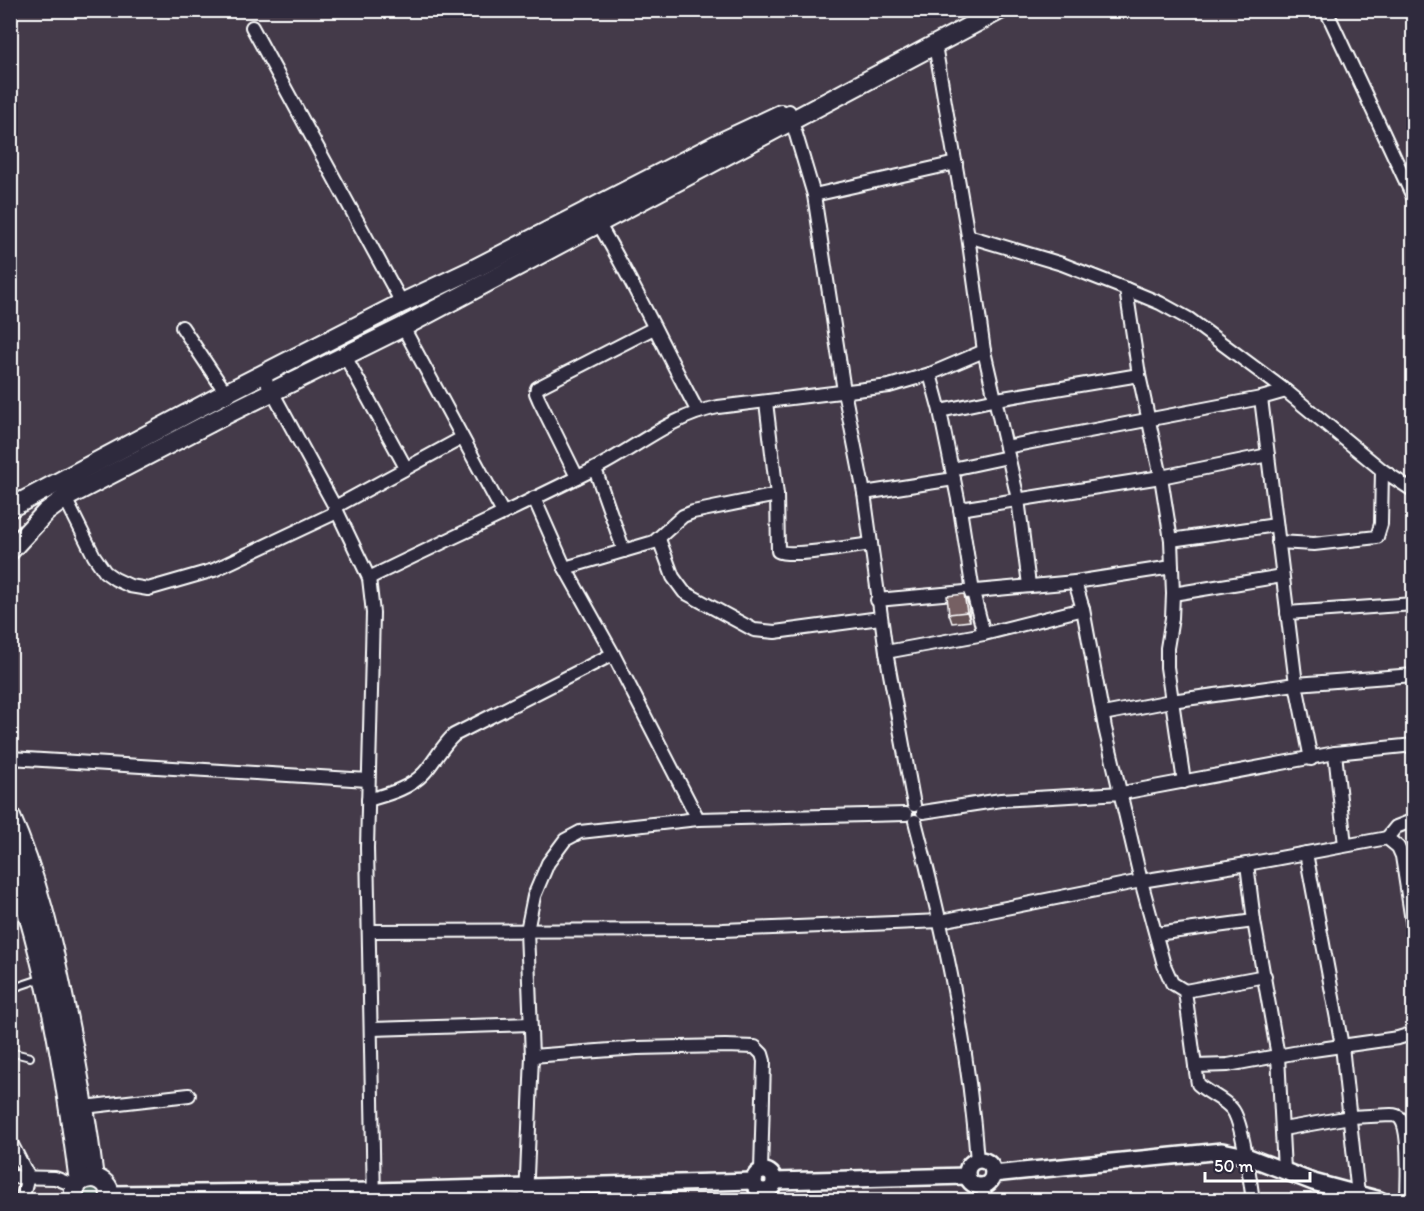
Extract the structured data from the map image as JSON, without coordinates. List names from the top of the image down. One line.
{"scale_bar":"50 m"}
